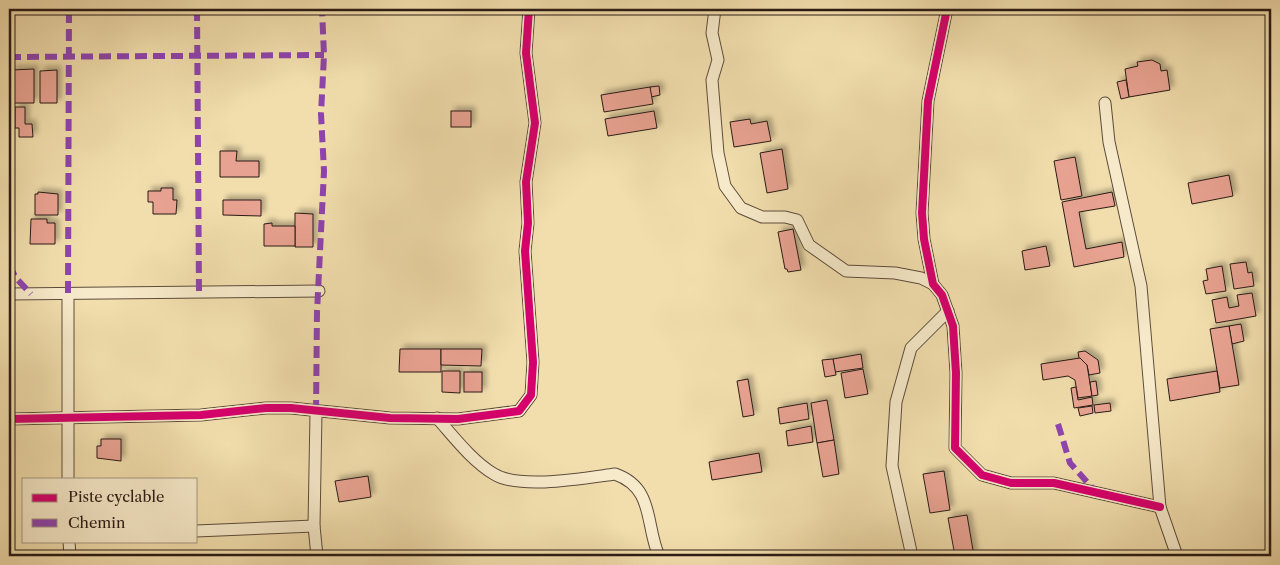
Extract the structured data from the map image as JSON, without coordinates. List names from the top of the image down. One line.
{"legend":["Piste cyclable","Chemin"]}
